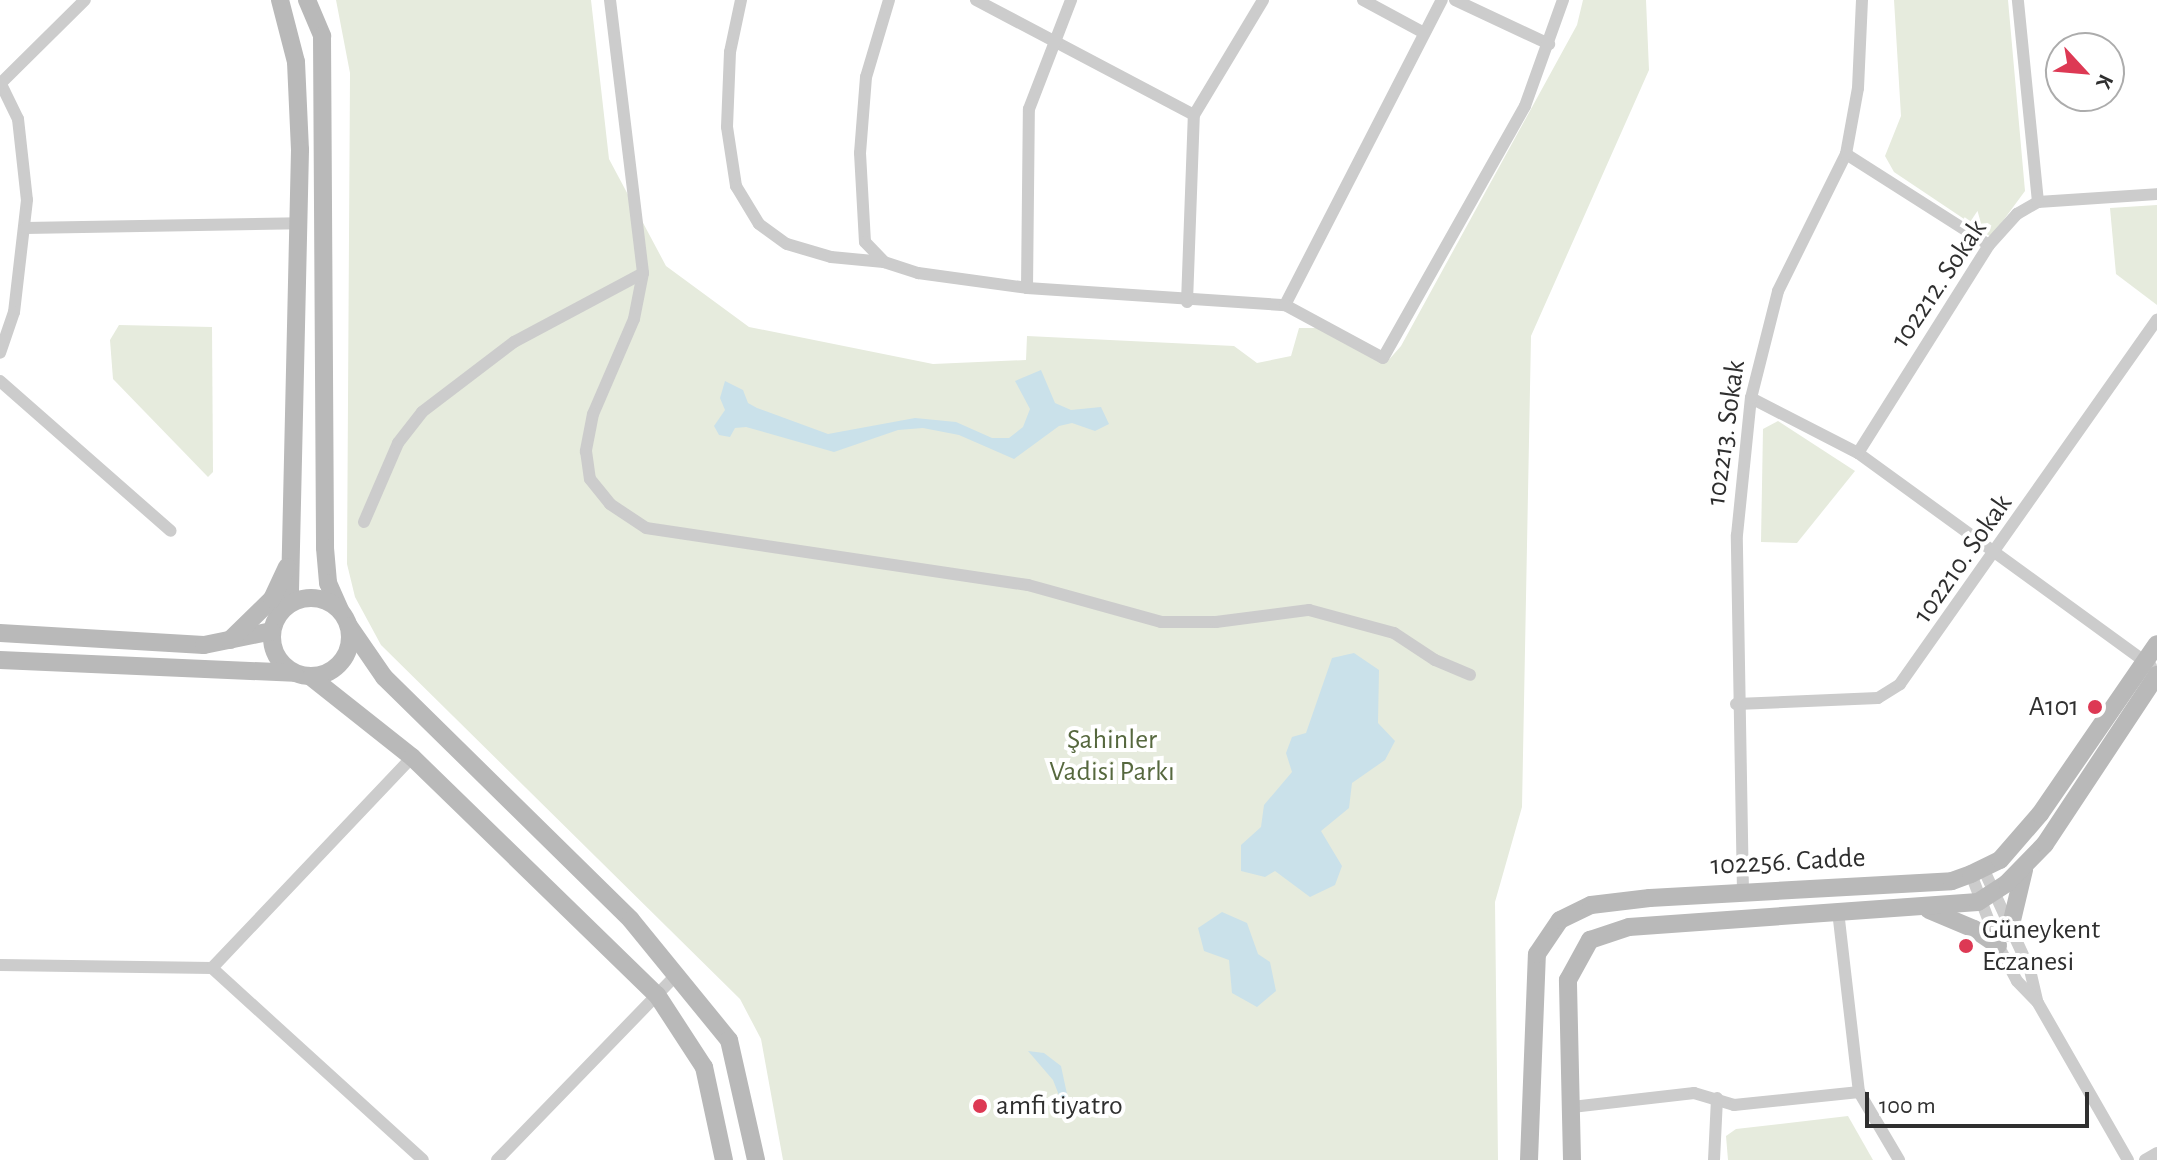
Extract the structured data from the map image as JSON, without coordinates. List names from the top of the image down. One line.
{"streets":{"street":["102212. Sokak","102213. Sokak","102210. Sokak","102256. Cadde"]},"crossings":[["102213. Sokak","102210. Sokak"],["102213. Sokak","102256. Cadde"]],"parks":["Şahinler Vadisi Parkı"],"places":["A101","Güneykent Eczanesi","amfi tiyatro"],"scale_bar":"100 m","north":"bottom right"}
